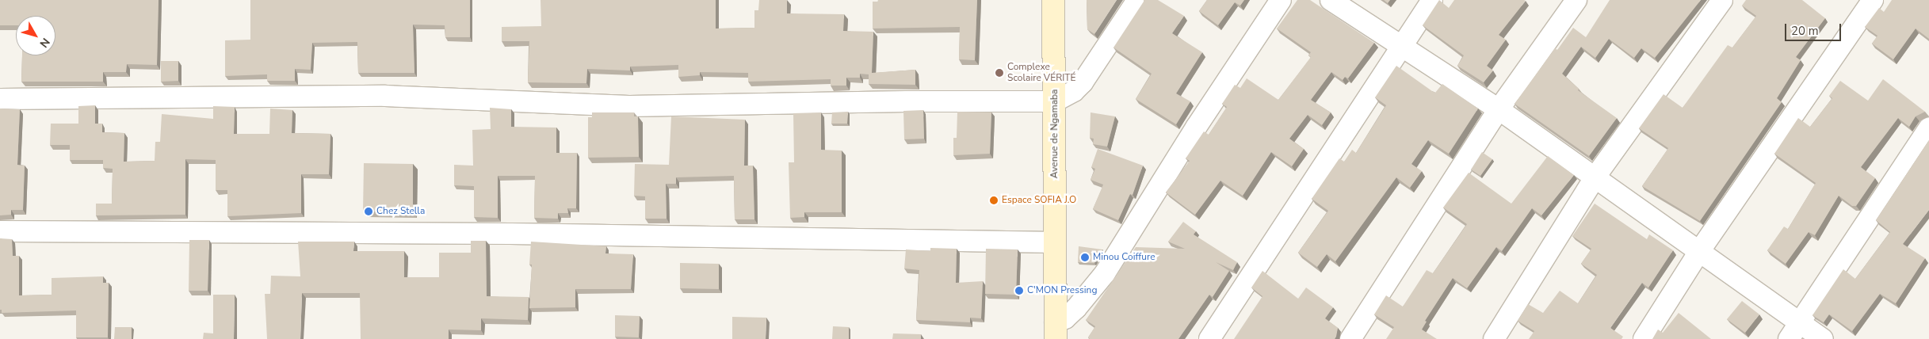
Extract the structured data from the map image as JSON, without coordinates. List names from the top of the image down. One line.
{"streets":{"main road":["Avenue de Ngamaba"]},"places":["Complexe Scolaire VÉRITÉ","Espace SOFIA J.O","Chez Stella","Minou Coiffure","C'MON Pressing"],"scale_bar":"20 m","north":"bottom right"}
